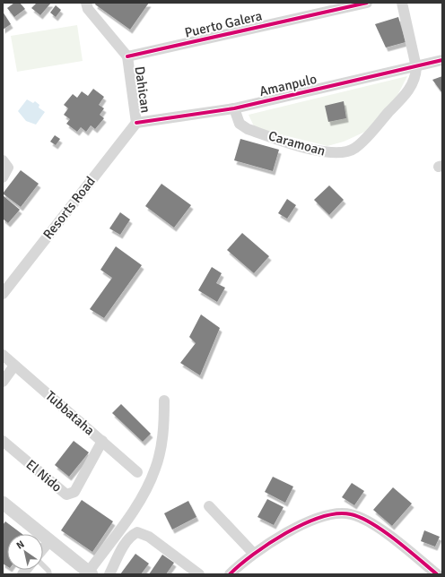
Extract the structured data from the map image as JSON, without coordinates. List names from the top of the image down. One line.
{"streets":{"street":["Puerto Galera","Amanpulo","Dahican","Caramoan","Resorts Road","Tubbataha","El Nido"]},"crossings":[["Puerto Galera","Dahican"],["Amanpulo","Dahican"],["Amanpulo","Caramoan"],["Amanpulo","Resorts Road"],["Dahican","Resorts Road"],["Tubbataha","El Nido"]],"north":"top left"}
